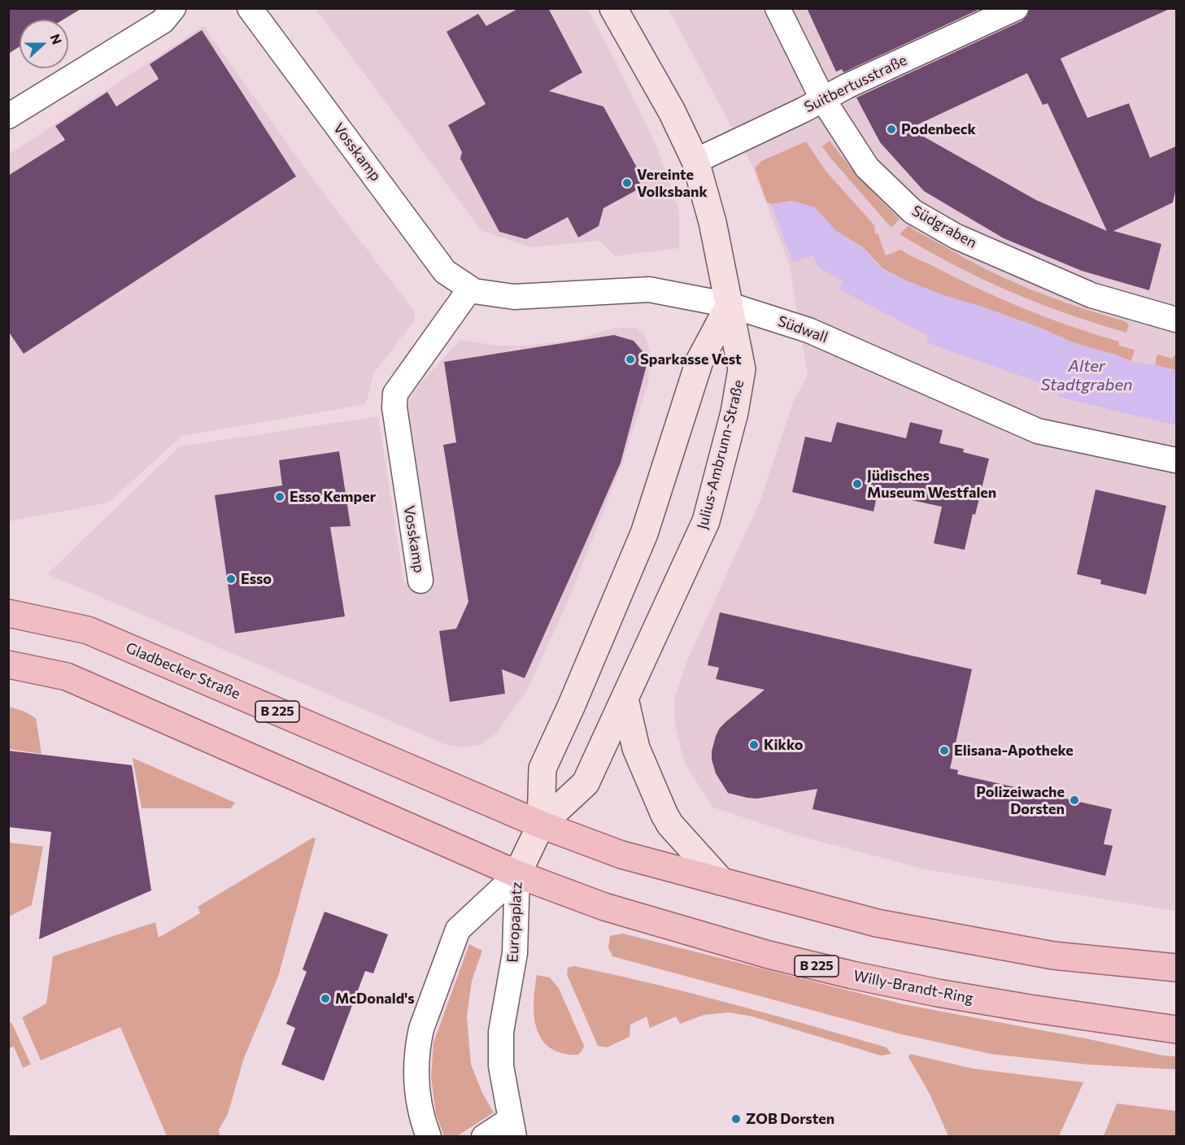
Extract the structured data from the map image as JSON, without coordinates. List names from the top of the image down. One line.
{"streets":{"main road":["Julius-Ambrunn-Straße","Gladbecker Straße","B 225","Willy-Brandt-Ring"],"street":["Suitbertusstraße","Vosskamp","Südgraben","Südwall","Europaplatz"]},"crossings":[["Suitbertusstraße","Südgraben"],["Vosskamp","Südwall"],["Vosskamp","Julius-Ambrunn-Straße"],["Südwall","Julius-Ambrunn-Straße"],["Julius-Ambrunn-Straße","Gladbecker Straße"],["Julius-Ambrunn-Straße","B 225"],["Gladbecker Straße","B 225"],["B 225","Europaplatz"],["B 225","Willy-Brandt-Ring"],["Europaplatz","Willy-Brandt-Ring"]],"water":["Alter Stadtgraben"],"places":["Podenbeck","Vereinte Volksbank","Sparkasse Vest","Jüdisches Museum Westfalen","Esso Kemper","Esso","Kikko","Elisana-Apotheke","Polizeiwache Dorsten","McDonald's","ZOB Dorsten"],"north":"right"}
